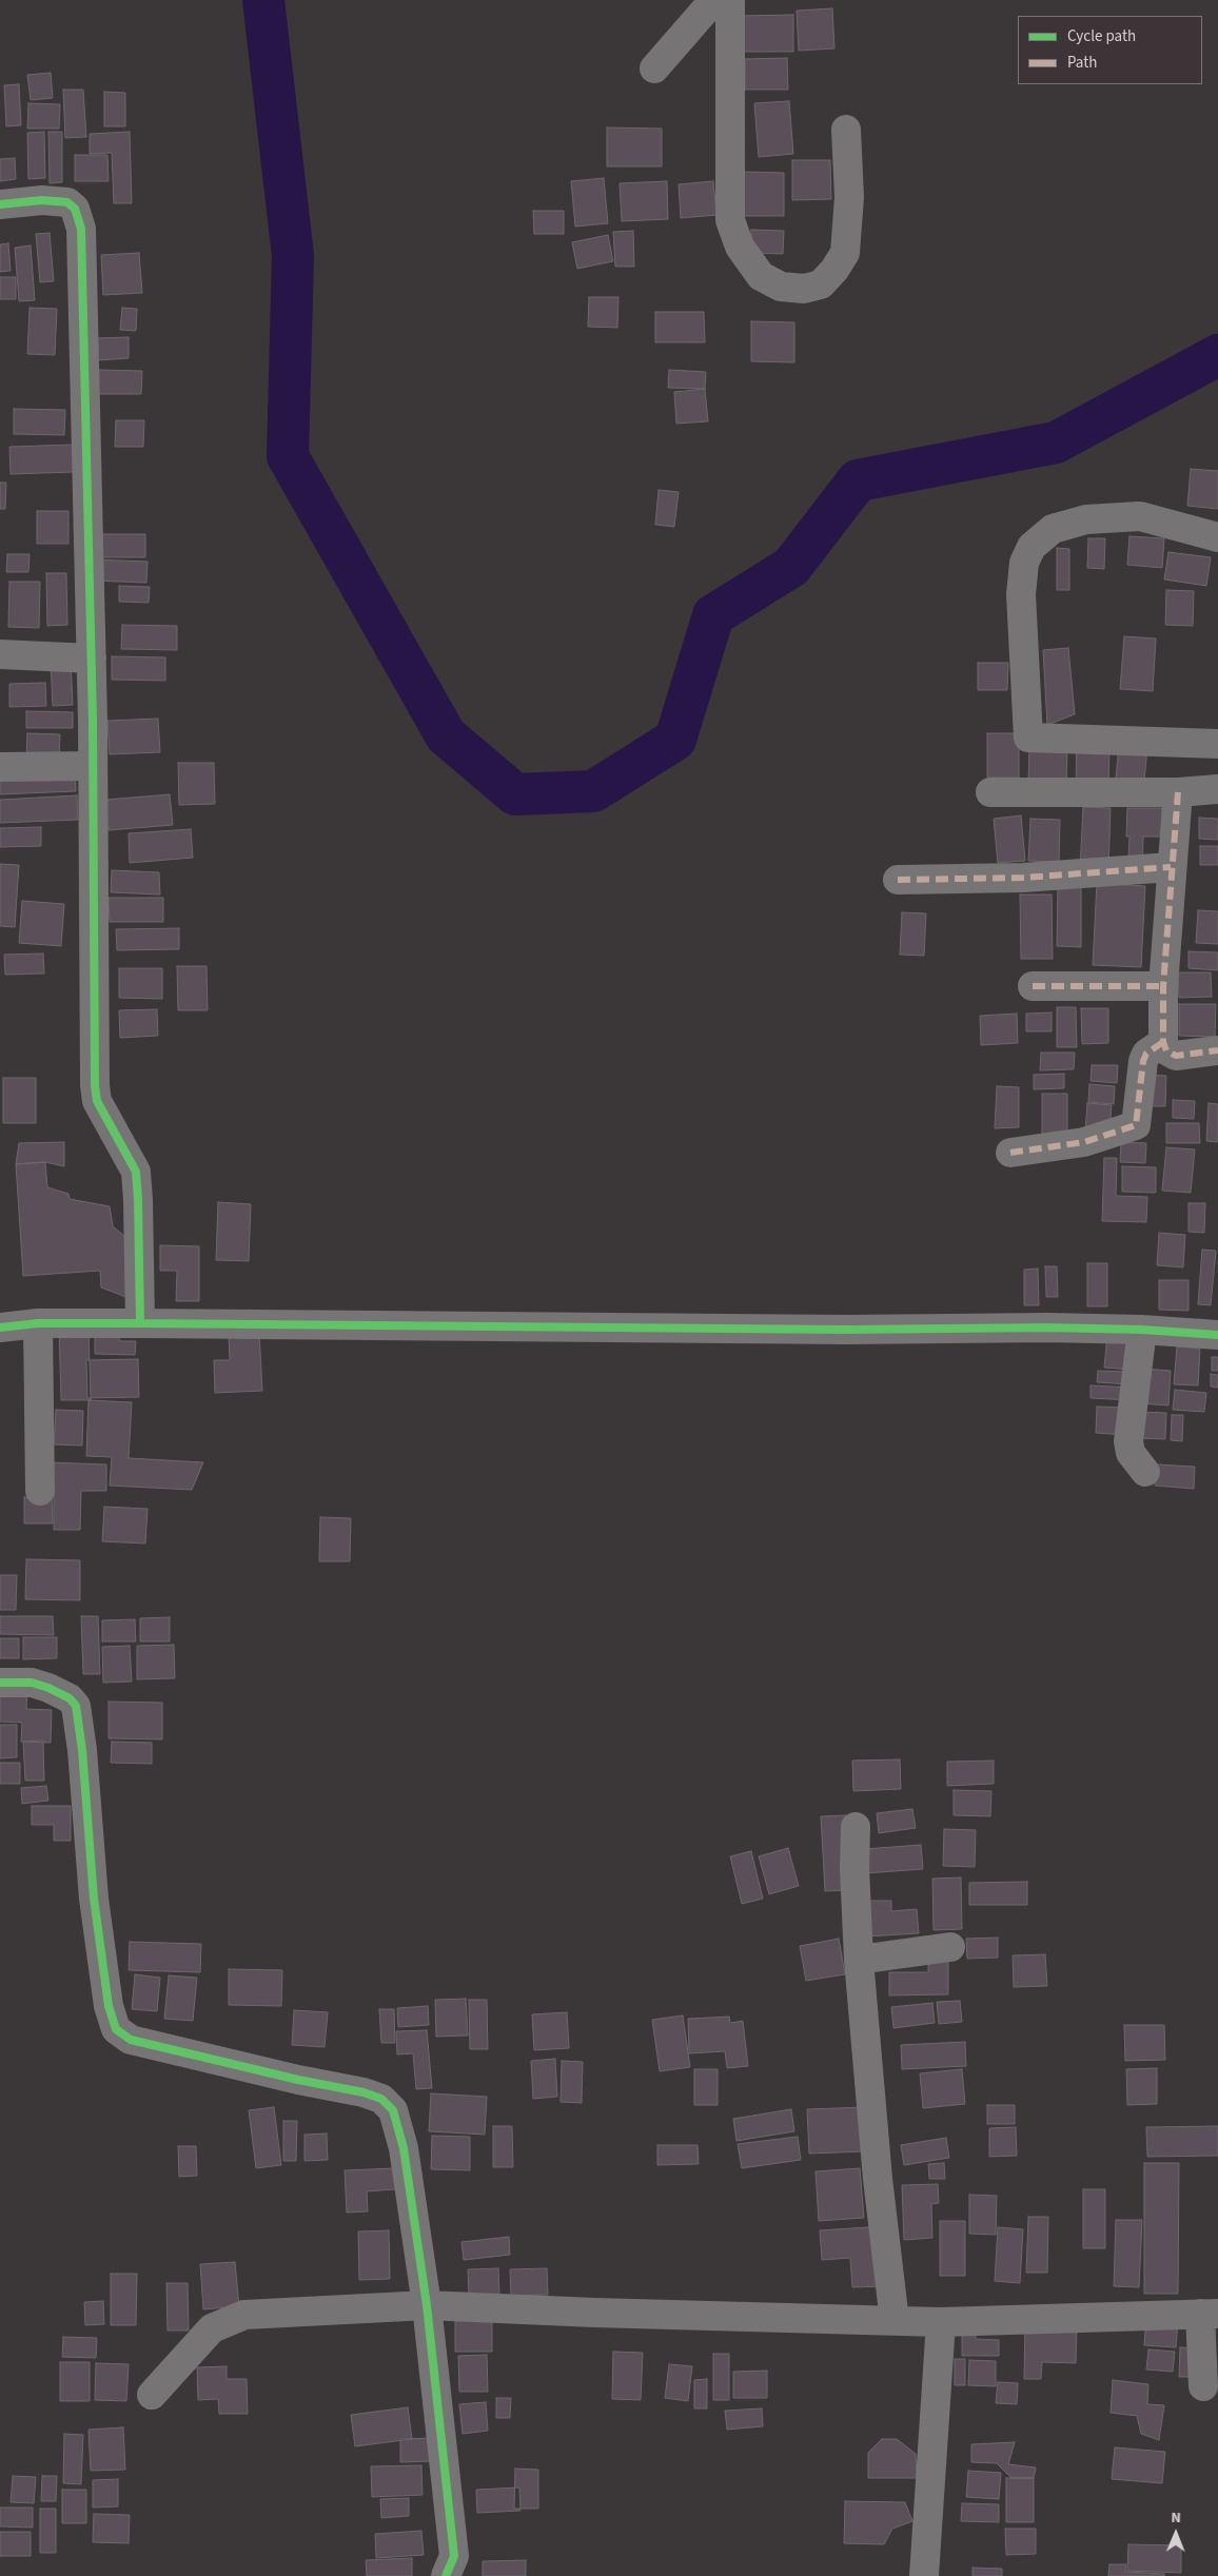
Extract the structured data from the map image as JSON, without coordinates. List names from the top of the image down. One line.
{"legend":["Cycle path","Path"],"north":"top"}
